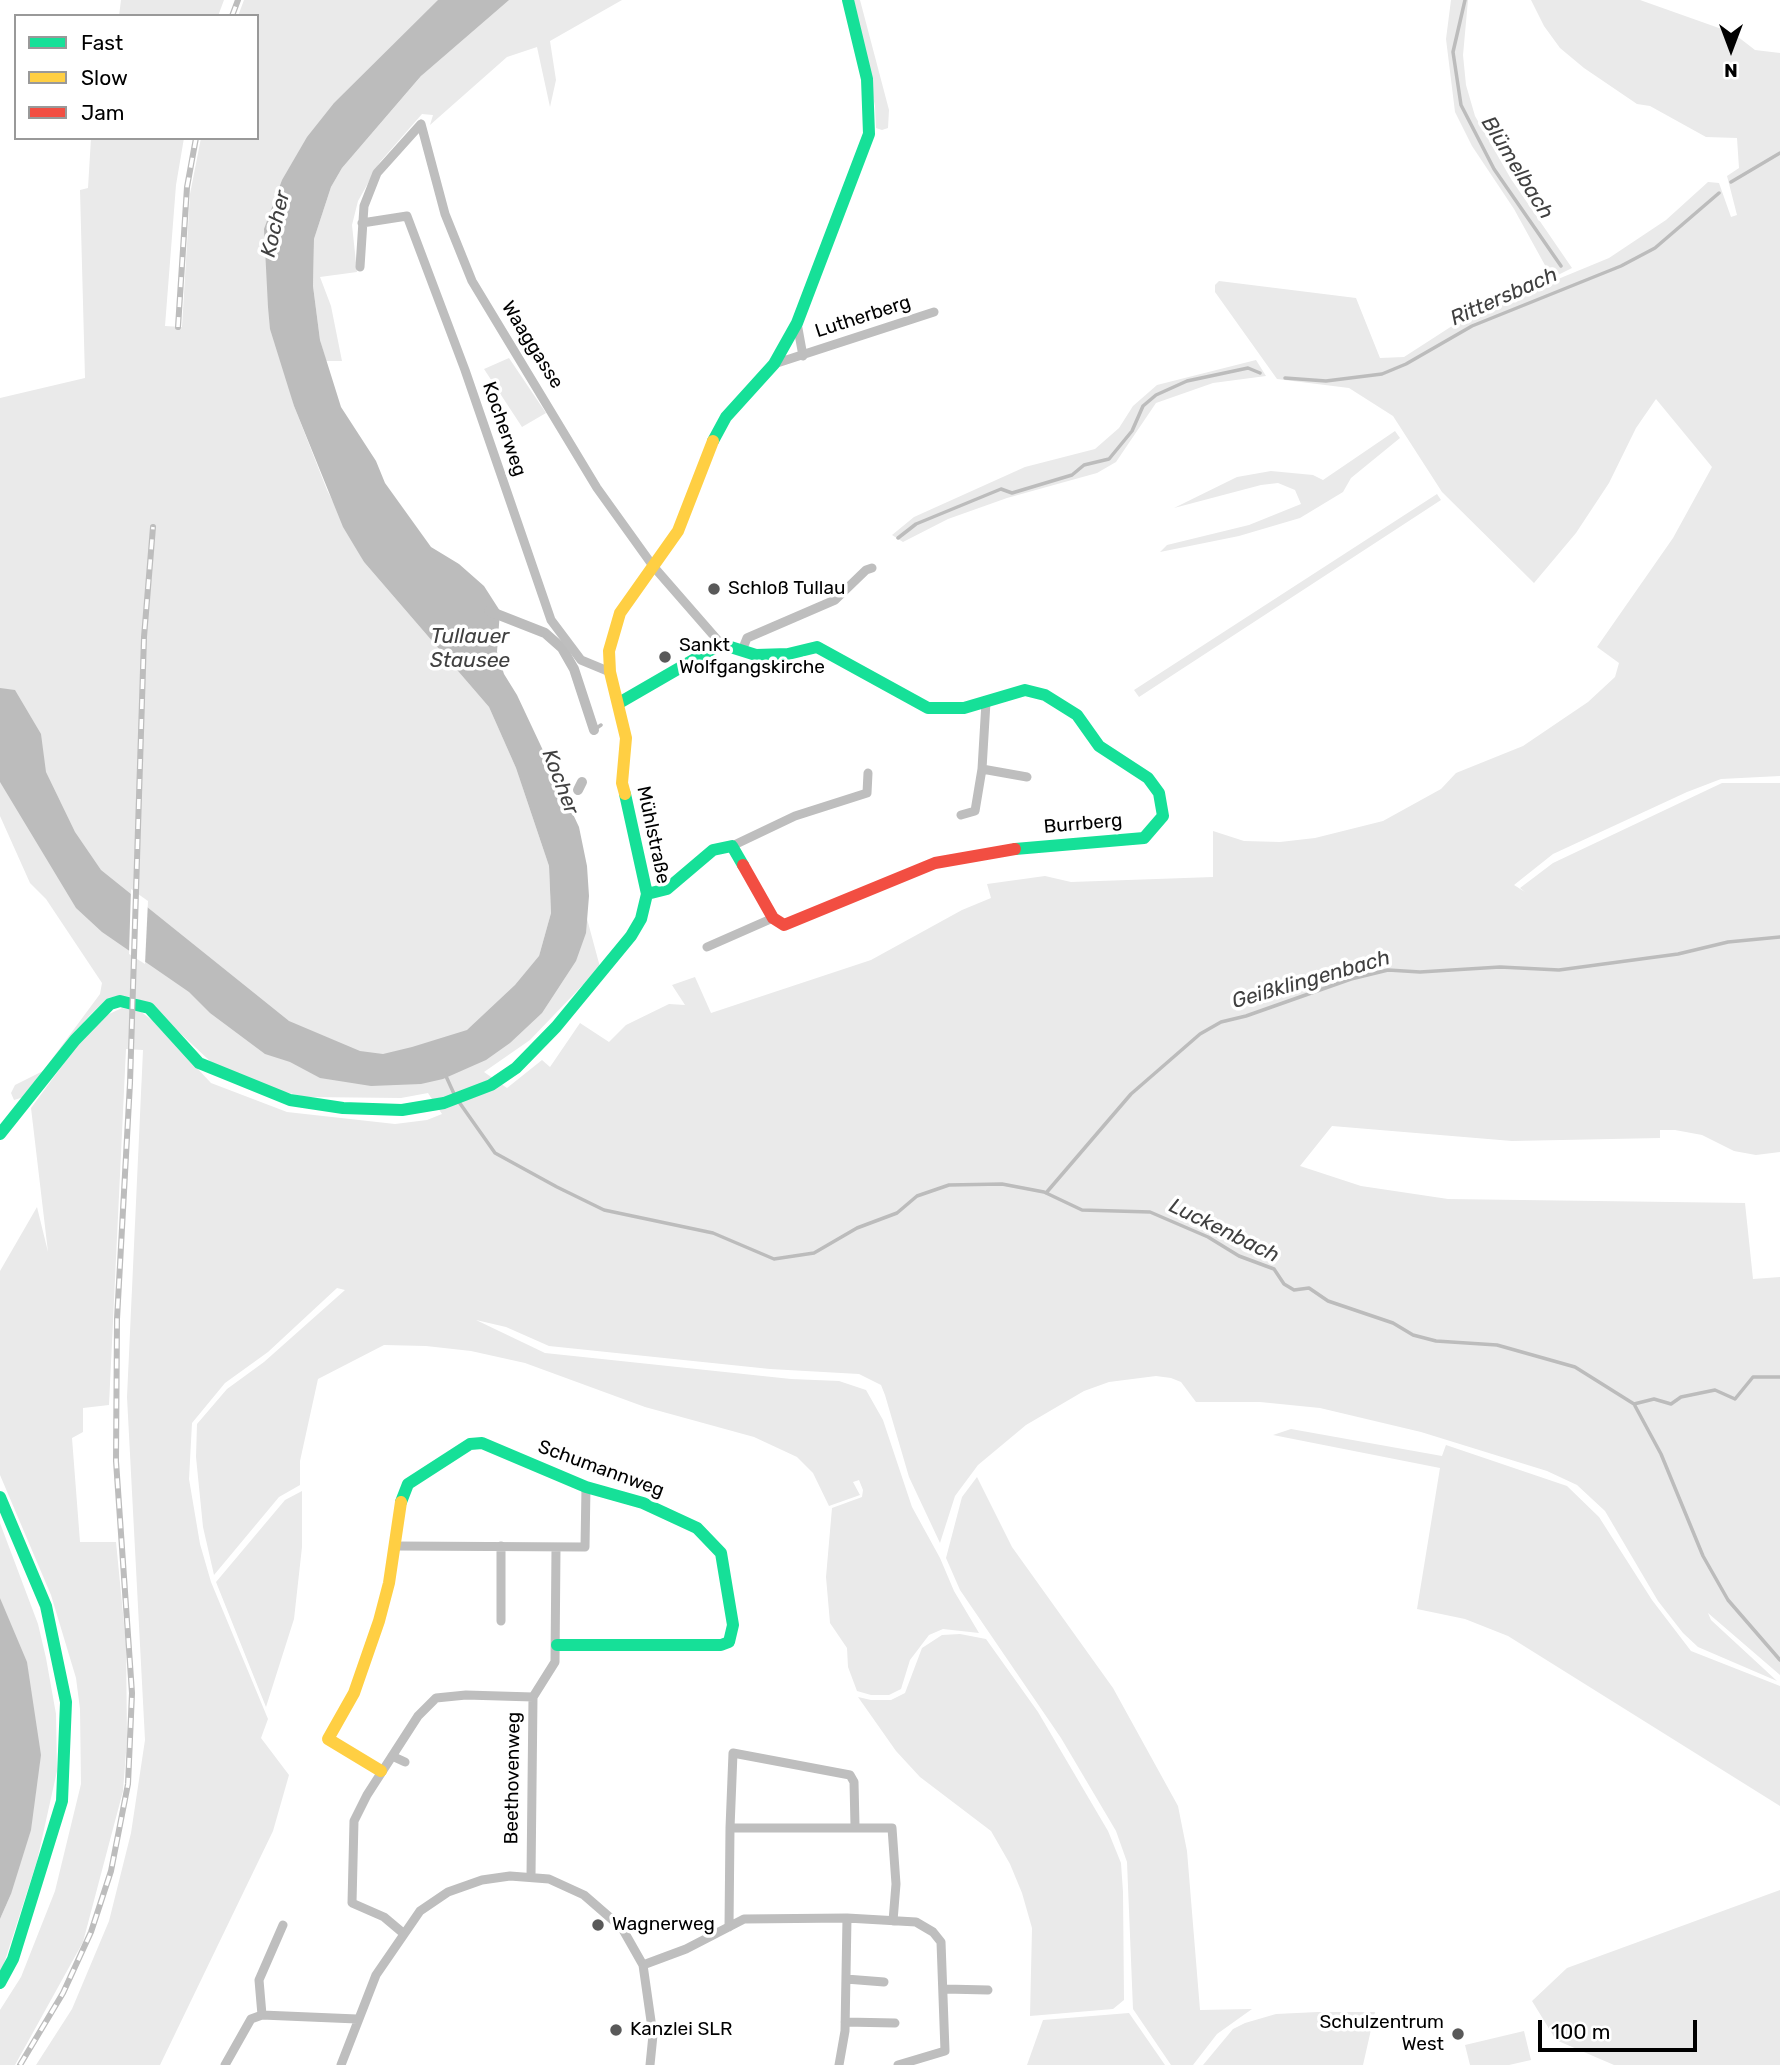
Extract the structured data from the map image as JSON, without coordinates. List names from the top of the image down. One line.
{"streets":{"street":["Lutherberg","Waaggasse","Kocherweg","Burrberg","Mühlstraße","Schumannweg","Beethovenweg"]},"crossings":[["Lutherberg","Mühlstraße"],["Waaggasse","Kocherweg"],["Waaggasse","Mühlstraße"],["Kocherweg","Mühlstraße"],["Schumannweg","Beethovenweg"]],"water":["Blümelbach","Kocher","Rittersbach","Tullauer Stausee","Geißklingenbach","Luckenbach"],"places":["Schloß Tullau","Sankt Wolfgangskirche","Wagnerweg","Kanzlei SLR","Schulzentrum West"],"legend":["Fast","Slow","Jam"],"scale_bar":"100 m","north":"bottom"}
